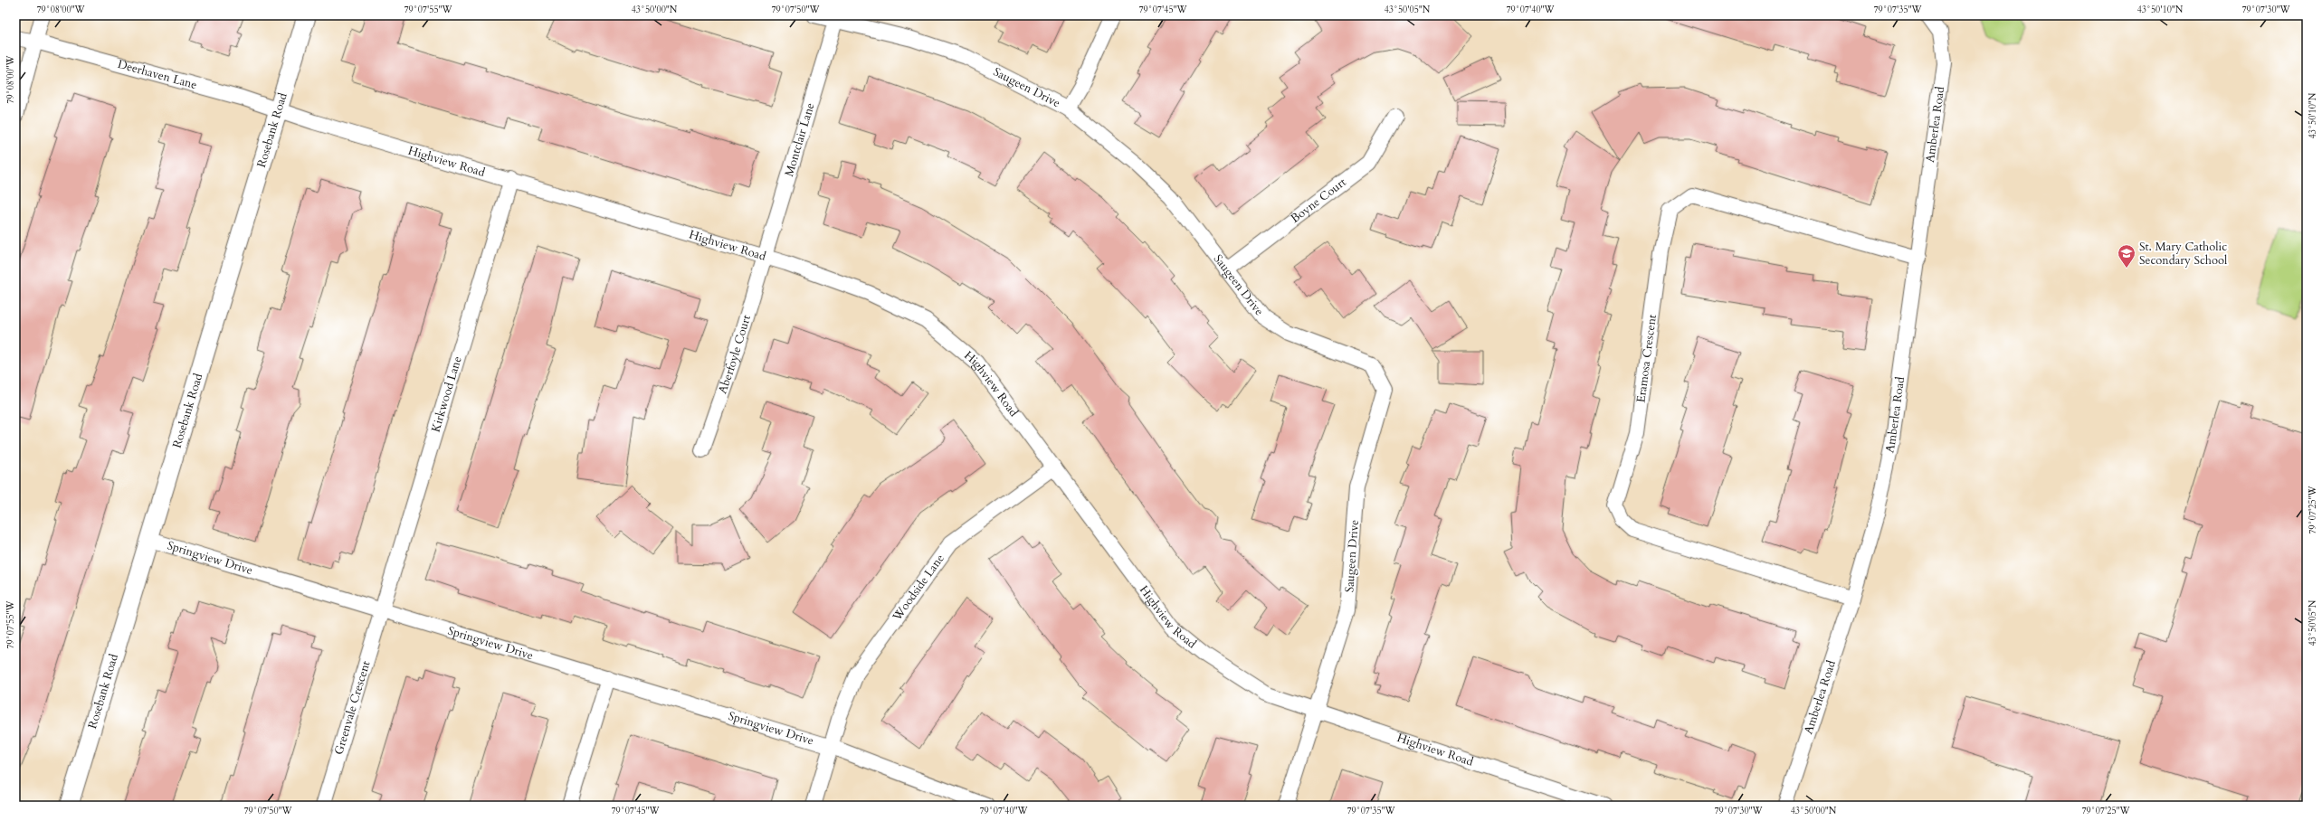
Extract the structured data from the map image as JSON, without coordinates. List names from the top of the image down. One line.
{"streets":{"street":["Deerhaven Lane","Saugeen Drive","Amberlea Road","Rosebank Road","Montclair Lane","Highview Road","Boyne Court","Aberfoyle Court","Eramosa Crescent","Kirkwood Lane","Springview Drive","Woodside Lane","Greenvale Crescent"]},"crossings":[["Deerhaven Lane","Rosebank Road"],["Deerhaven Lane","Highview Road"],["Saugeen Drive","Montclair Lane"],["Saugeen Drive","Highview Road"],["Saugeen Drive","Boyne Court"],["Amberlea Road","Eramosa Crescent"],["Rosebank Road","Highview Road"],["Rosebank Road","Springview Drive"],["Montclair Lane","Highview Road"],["Montclair Lane","Aberfoyle Court"],["Highview Road","Aberfoyle Court"],["Highview Road","Kirkwood Lane"],["Highview Road","Woodside Lane"],["Kirkwood Lane","Springview Drive"],["Kirkwood Lane","Greenvale Crescent"],["Springview Drive","Woodside Lane"],["Springview Drive","Greenvale Crescent"]],"places":{"school or university":["St. Mary Catholic Secondary School"]},"coordinates":["79°08'00\"W","79°07'55\"W","43°50'00\"N","79°07'50\"W","79°07'45\"W","43°50'05\"N","79°07'40\"W","79°07'35\"W","43°50'10\"N","79°07'30\"W","79°07'25\"W"]}
